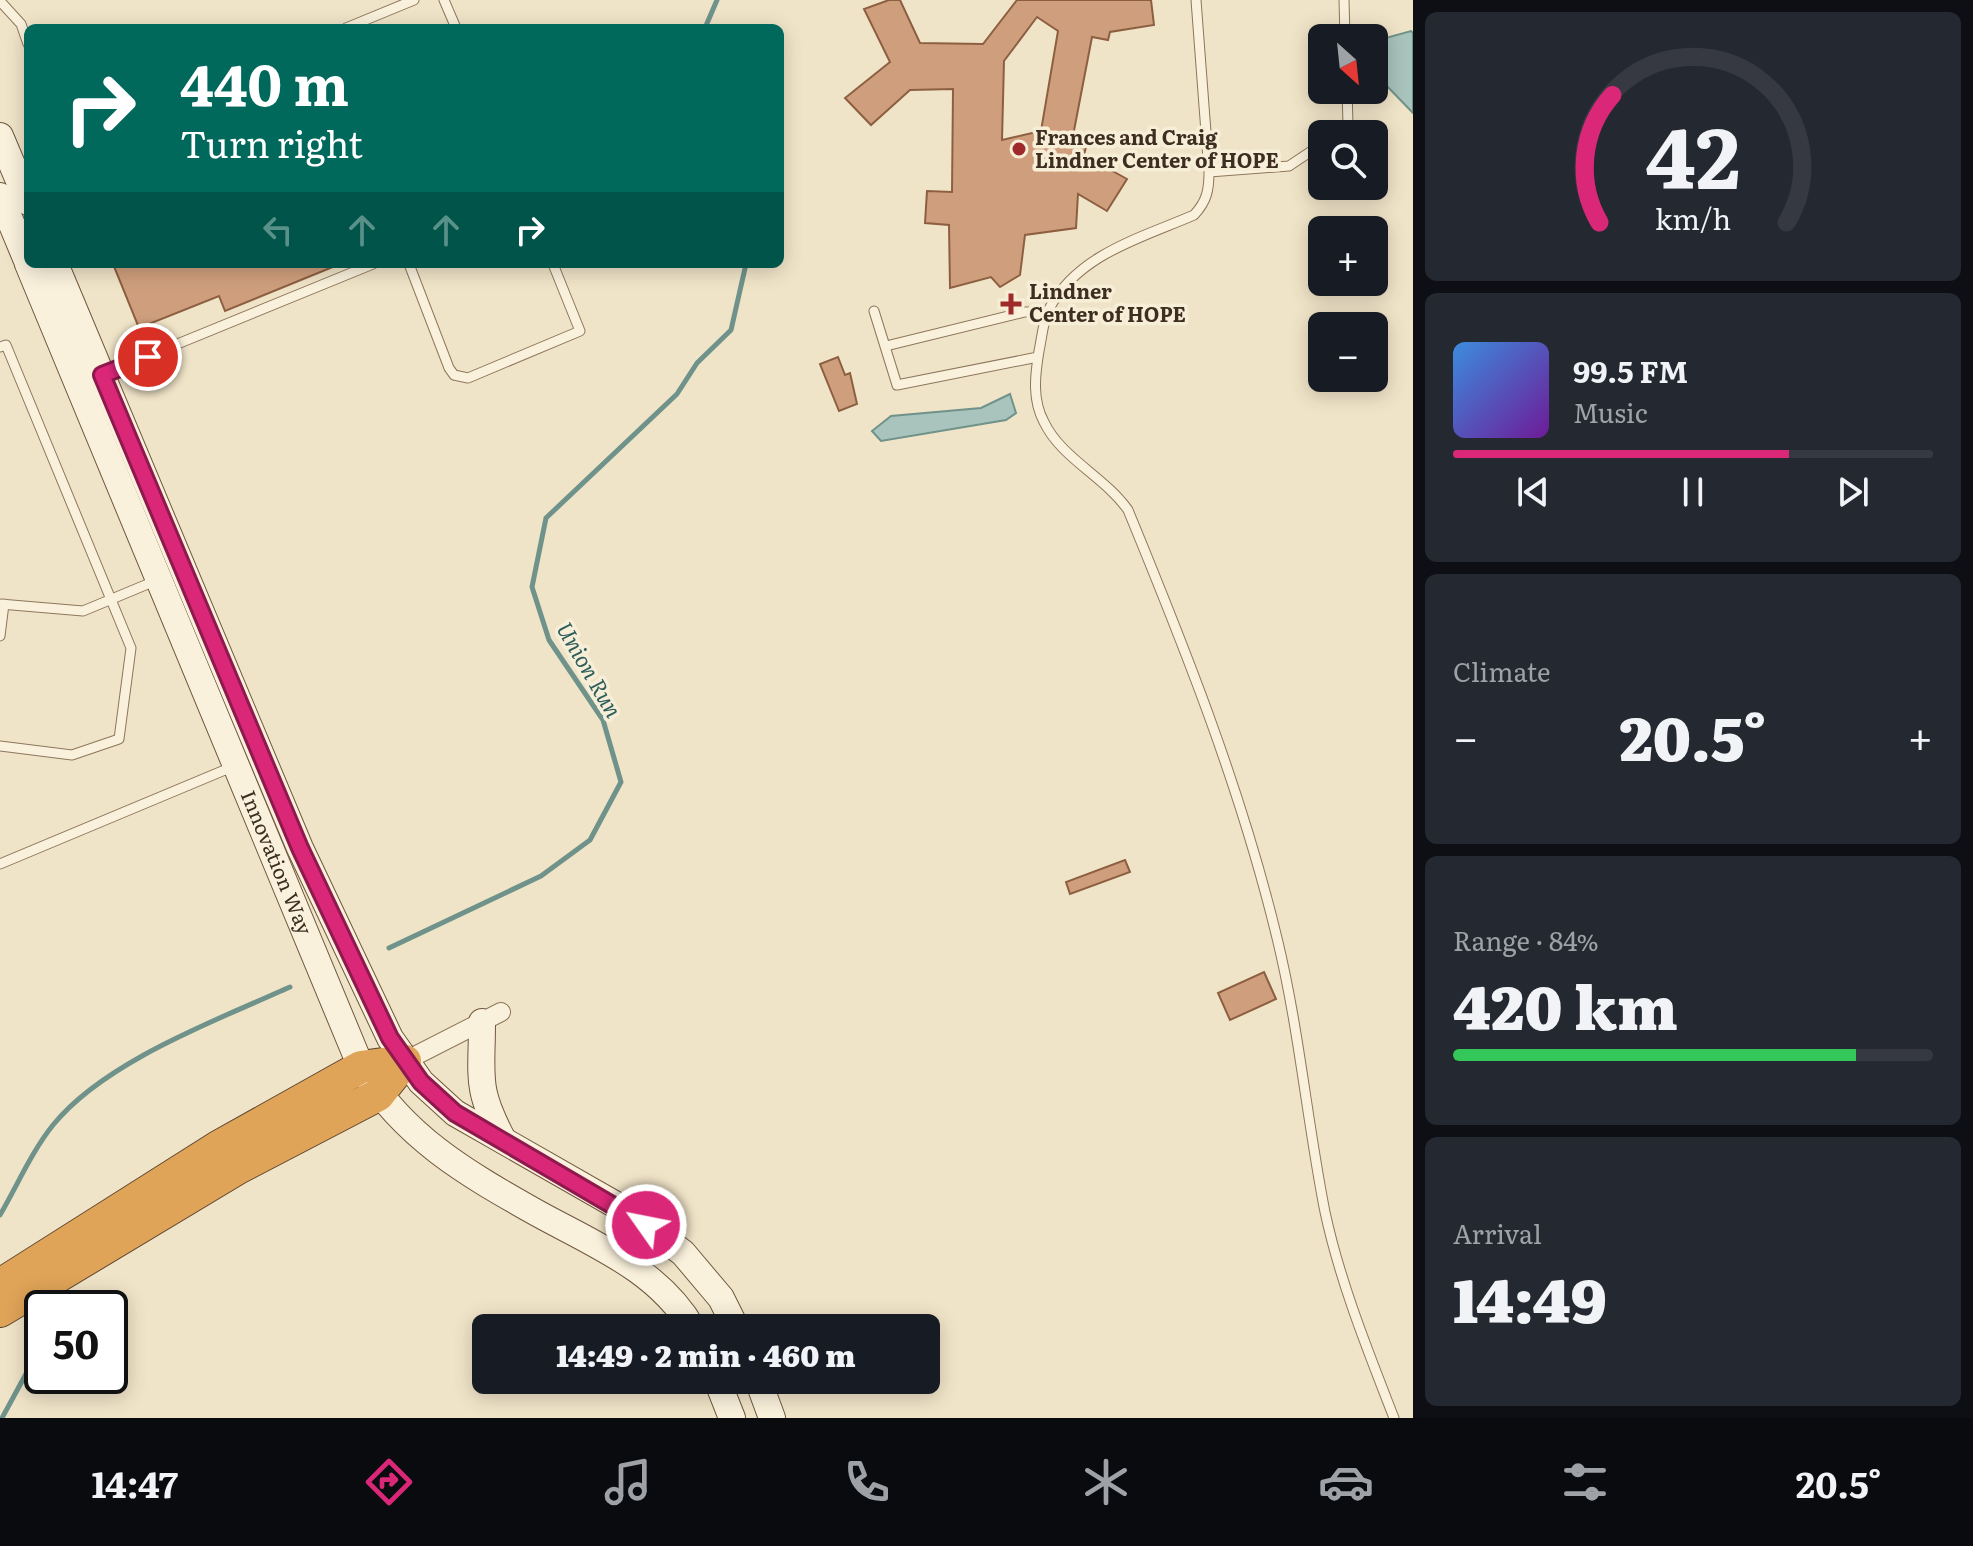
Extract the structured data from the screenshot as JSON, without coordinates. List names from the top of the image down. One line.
{"streets":{"main road":["Innovation Way"]},"water":["Union Run"],"places":{"other":["Frances and Craig Lindner Center of HOPE"],"health":["Lindner Center of HOPE"]},"north":"bottom right","page":{"map_buttons":["+","−"],"turn":["440 m","Turn right"],"song":["99.5 FM","Music"],"tile":["Climate",["Range · 84%","420 km"],["Arrival","14:49"]],"heat":["−","20.5°","+"],"limit":"50","trip":"14:49 · 2 min · 460 m","tabs":["14:47","20.5°"],"gauge":["42","km/h"]}}
